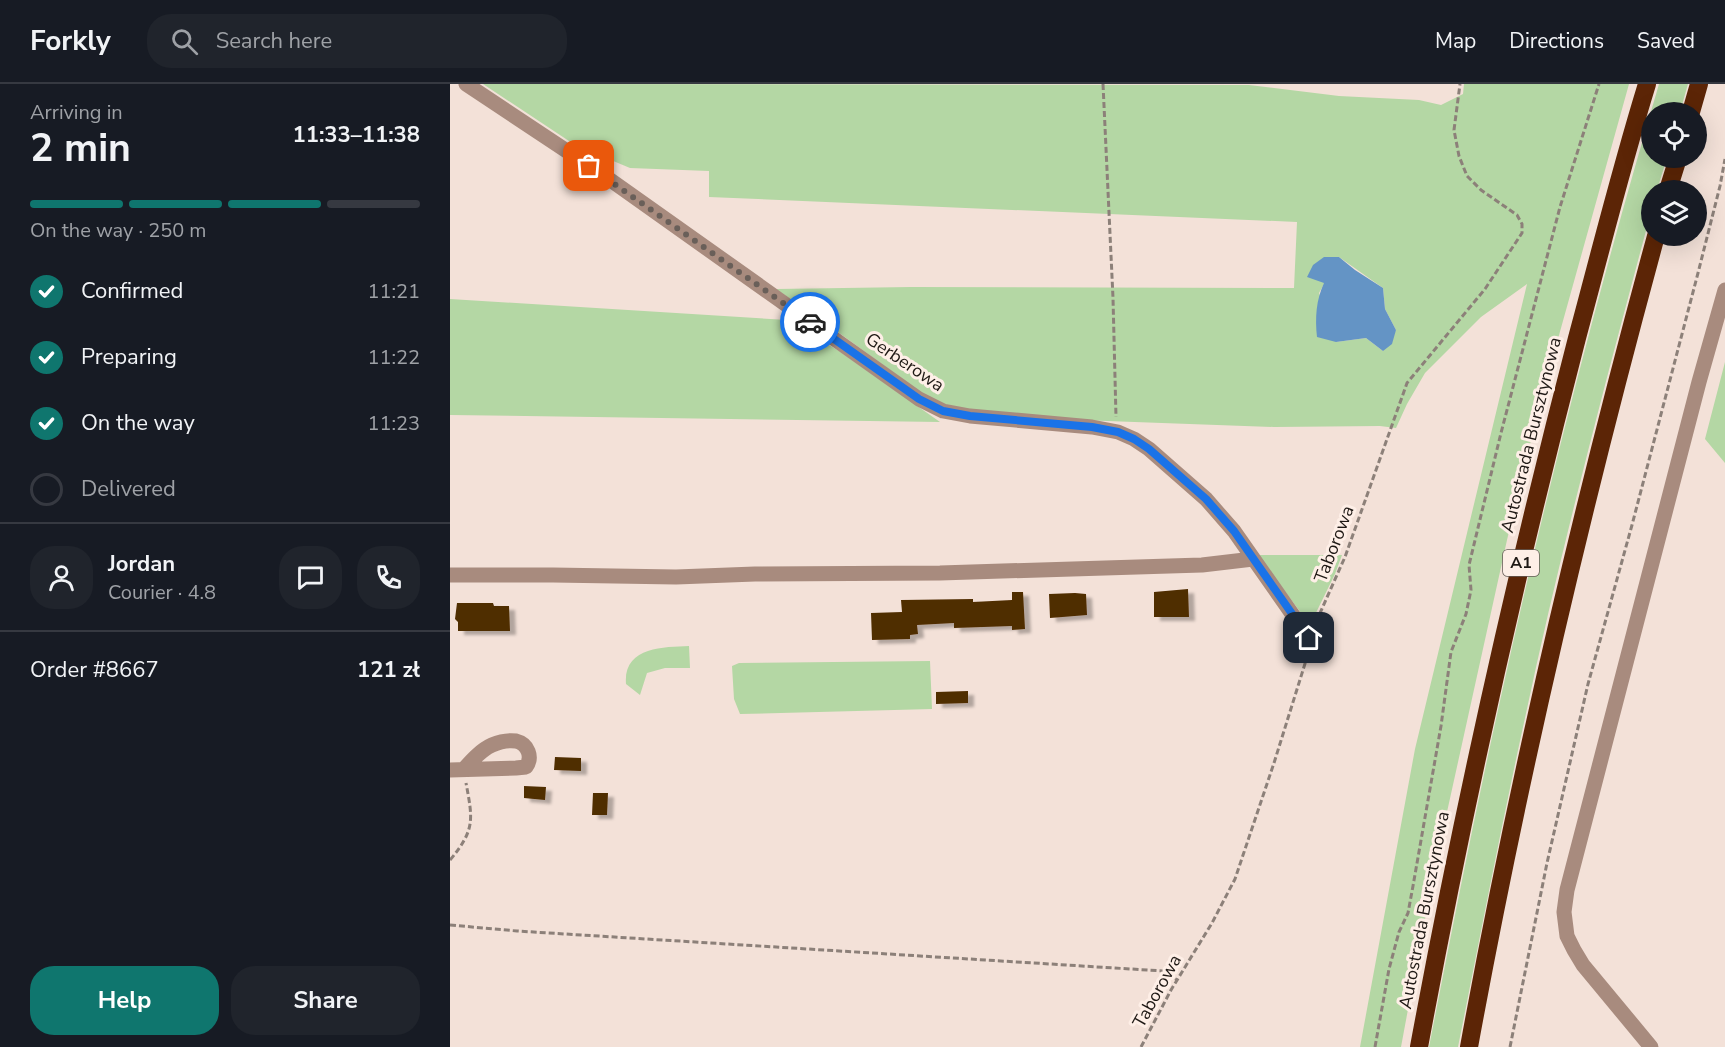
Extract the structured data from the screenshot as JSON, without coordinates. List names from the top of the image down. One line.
{"streets":{"highway":["Autostrada Bursztynowa","A1"],"street":["Gerberowa"],"path":["Taborowa"]},"crossings":[["Gerberowa","Taborowa"]],"page":{"header":"Forkly","search":"Search here","nav":["Map","Directions","Saved"],"heading":["2 min","Arriving in","11:33–11:38"],"panel":["Jordan","Courier · 4.8","Order #8667","121 zł"],"bar":"On the way · 250 m","list":[["Confirmed","11:21"],["Preparing","11:22"],["On the way","11:23"],"Delivered"],"buttons":["Help","Share"]}}
